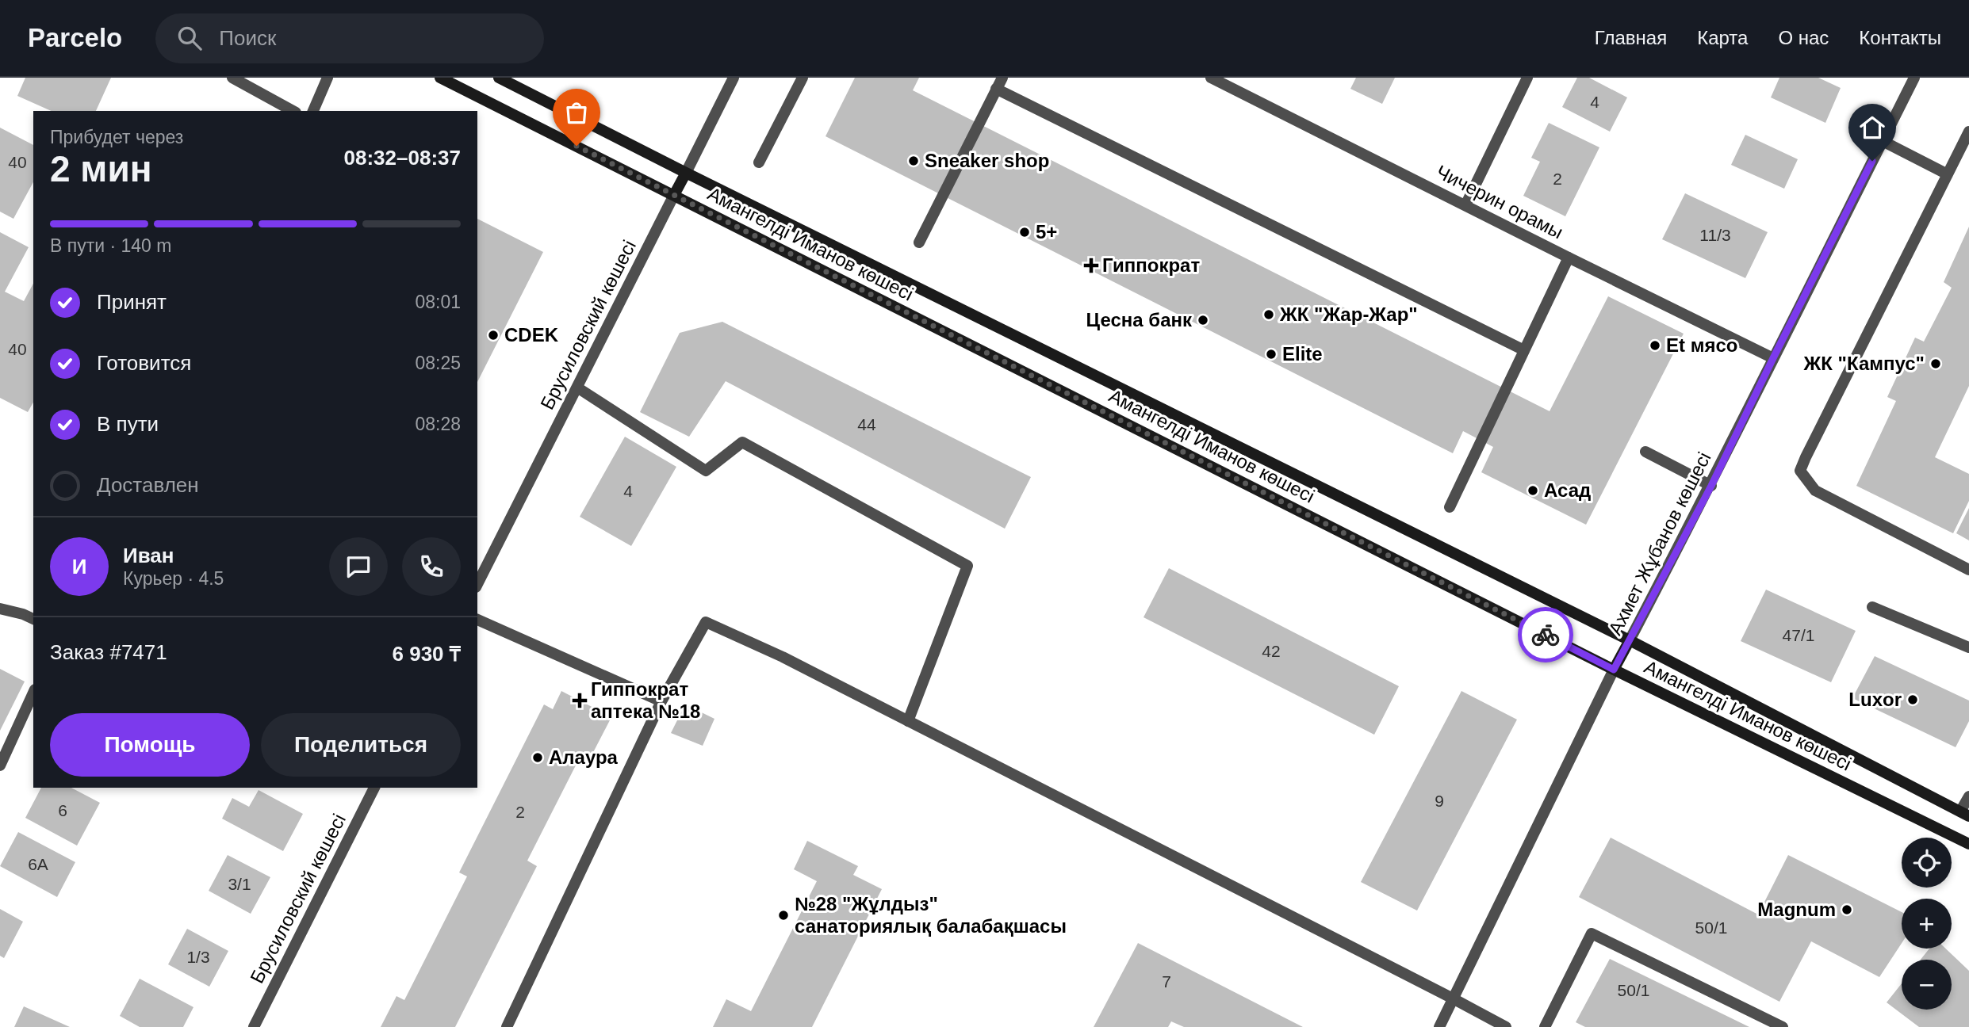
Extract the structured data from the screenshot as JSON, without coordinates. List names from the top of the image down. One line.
{"streets":{"main road":["Амангелді Иманов көшесі","Брусиловский көшесі","Ахмет Жұбанов көшесі"],"street":["Чичерин орамы"]},"crossings":[["Чичерин орамы","Ахмет Жұбанов көшесі"],["Амангелді Иманов көшесі","Брусиловский көшесі"],["Амангелді Иманов көшесі","Ахмет Жұбанов көшесі"]],"places":{"other":["Sneaker shop","5+","ЖК \"Жар-Жар\"","Цесна банк","CDEK","Et мясо","Elite","ЖК \"Кампус\"","Асад","Luxor","Алаура","Magnum","№28 \"Жұлдыз\" санаториялық балабақшасы"],"health":["Гиппократ","Гиппократ аптека №18"]},"house_numbers":["4","40","2","11/3","40","44","4","47/1","42","9","6","2","6А","3/1","50/1","1/3","7","50/1"],"page":{"header":"Parcelo","search":"Поиск","nav":["Главная","Карта","О нас","Контакты"],"heading":["2 мин","Прибудет через","08:32–08:37"],"panel":["Иван","Курьер · 4.5","Заказ #7471","6 930 ₸"],"bar":"В пути · 140 m","list":[["Принят","08:01"],["Готовится","08:25"],["В пути","08:28"],"Доставлен"],"round":"И","buttons":["Помощь","Поделиться"],"map_buttons":["+","−"]}}
